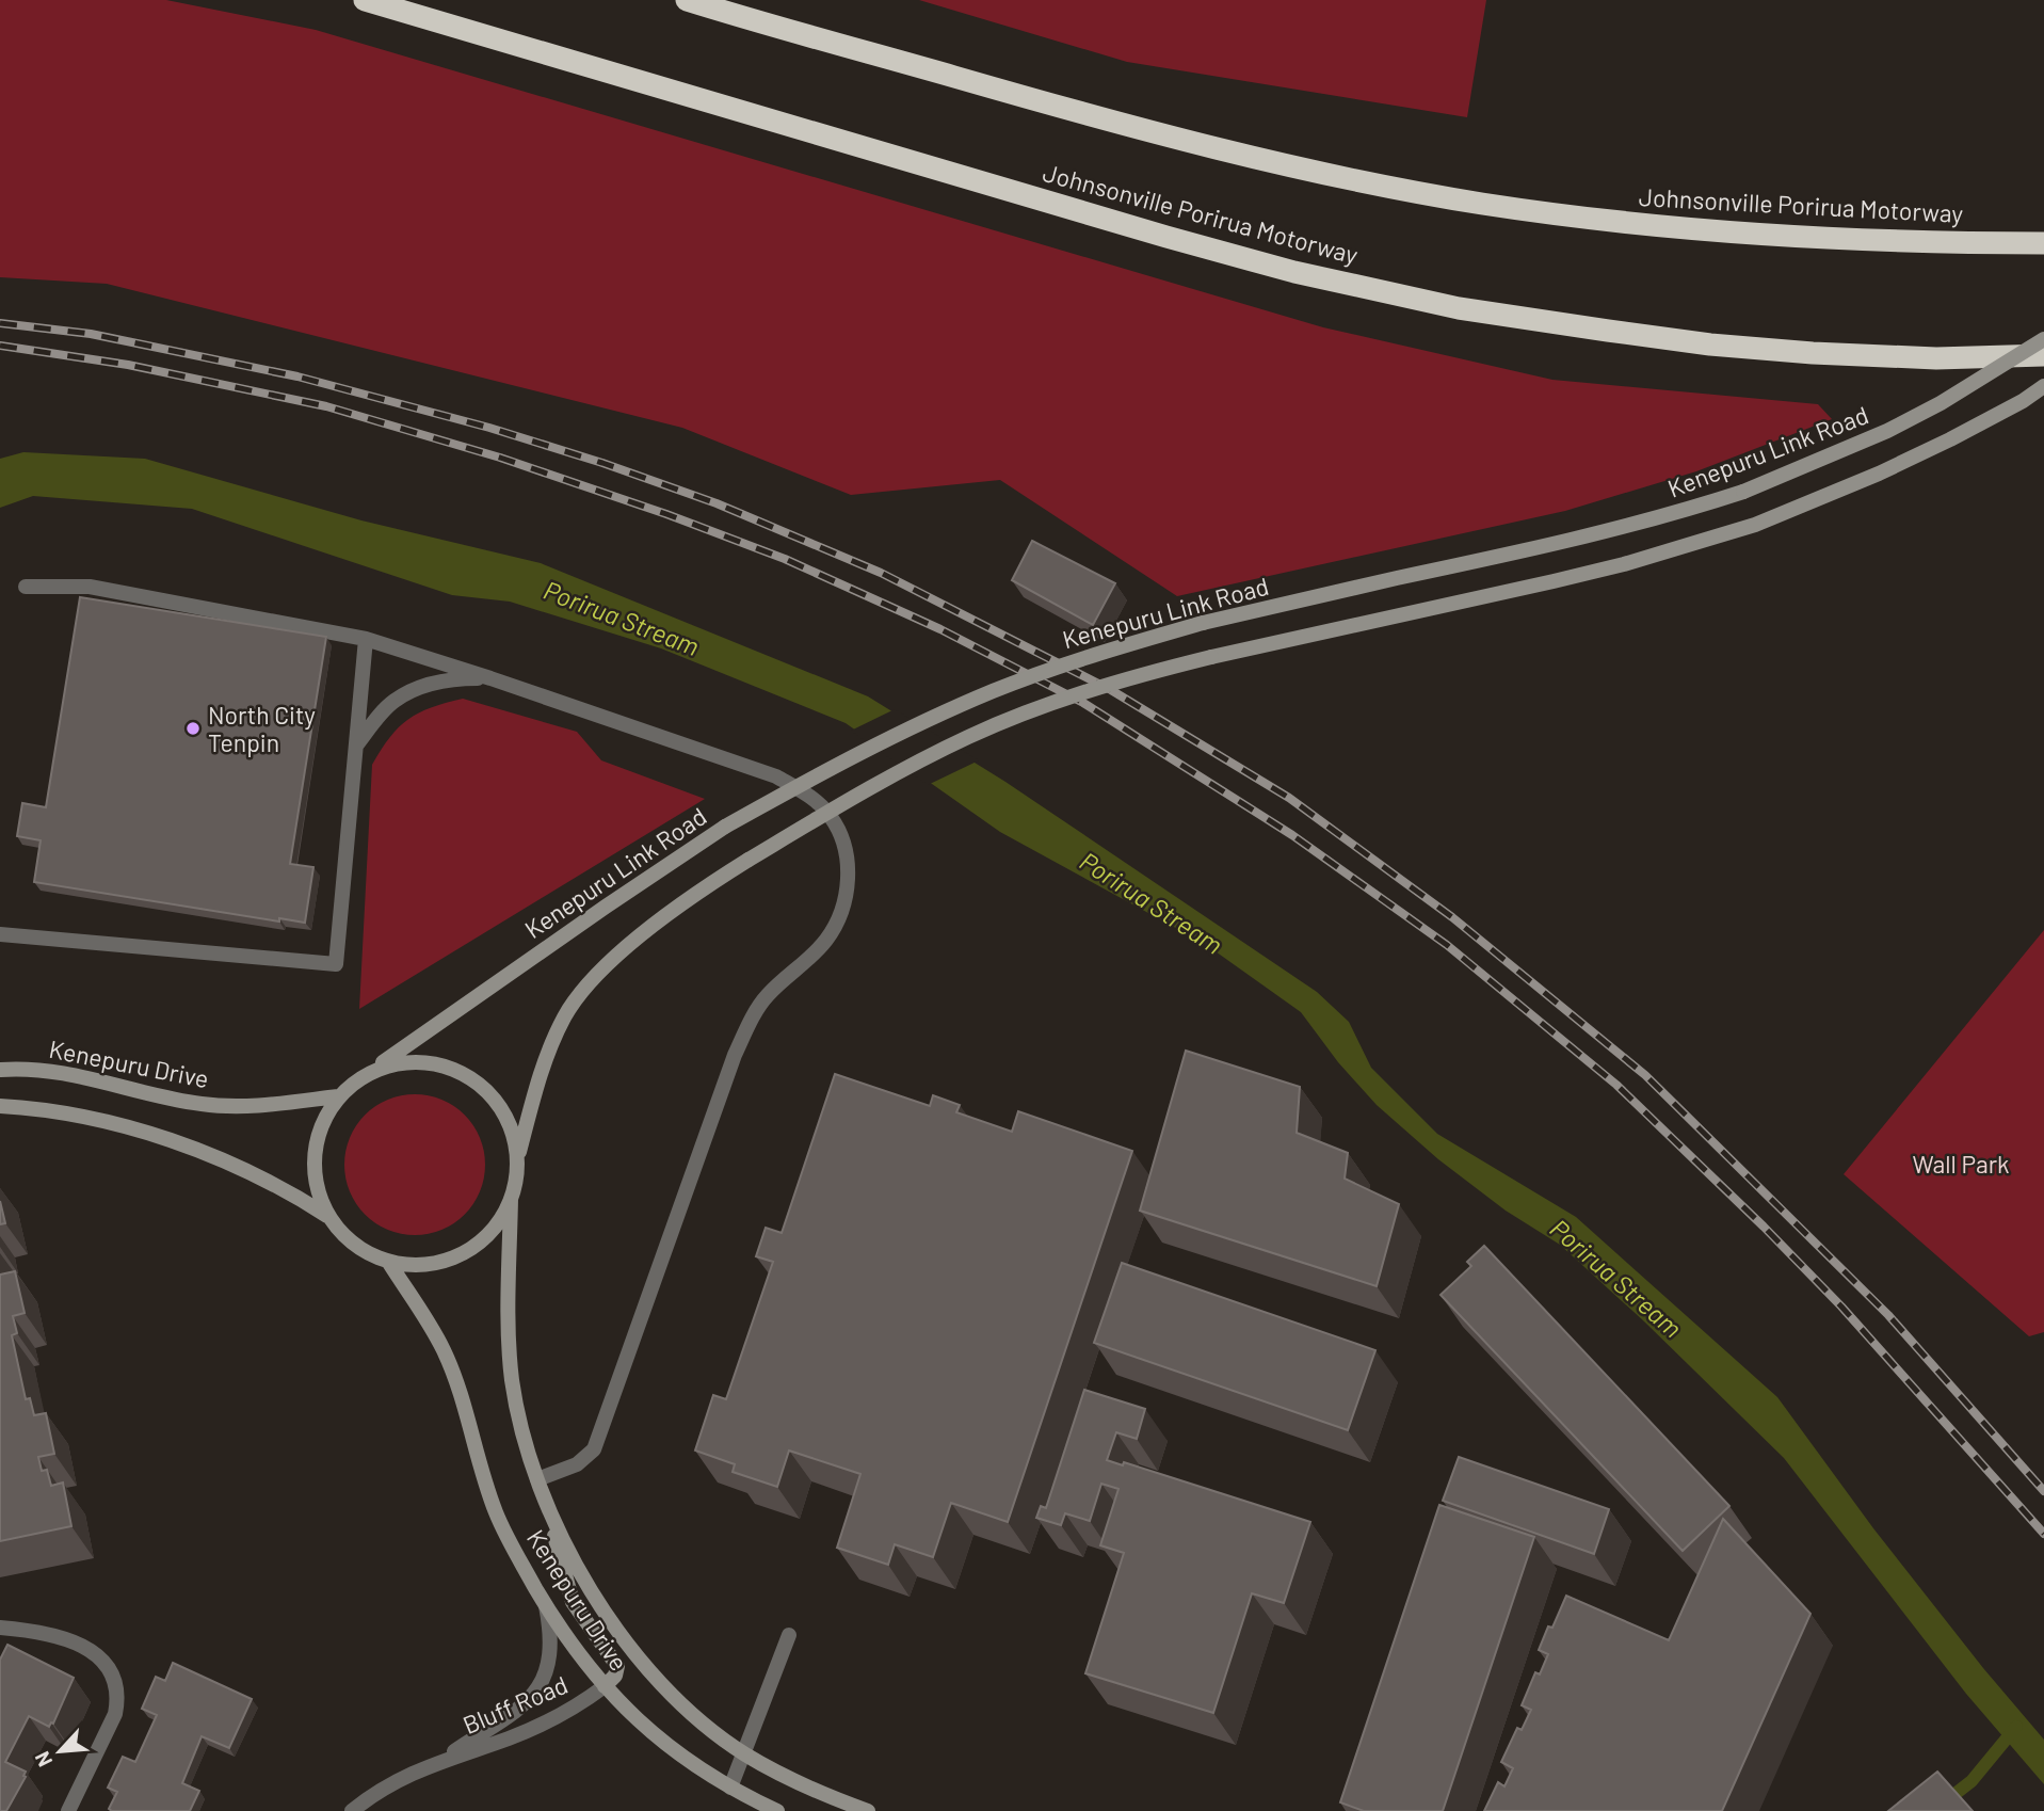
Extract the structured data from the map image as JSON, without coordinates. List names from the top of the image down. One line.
{"streets":{"highway":["Johnsonville Porirua Motorway"],"main road":["Kenepuru Link Road","Kenepuru Drive"],"street":["Bluff Road"]},"crossings":[["Kenepuru Link Road","Kenepuru Drive"],["Kenepuru Drive","Bluff Road"]],"water":["Porirua Stream"],"parks":["Wall Park"],"places":["North City Tenpin"],"north":"bottom left"}
